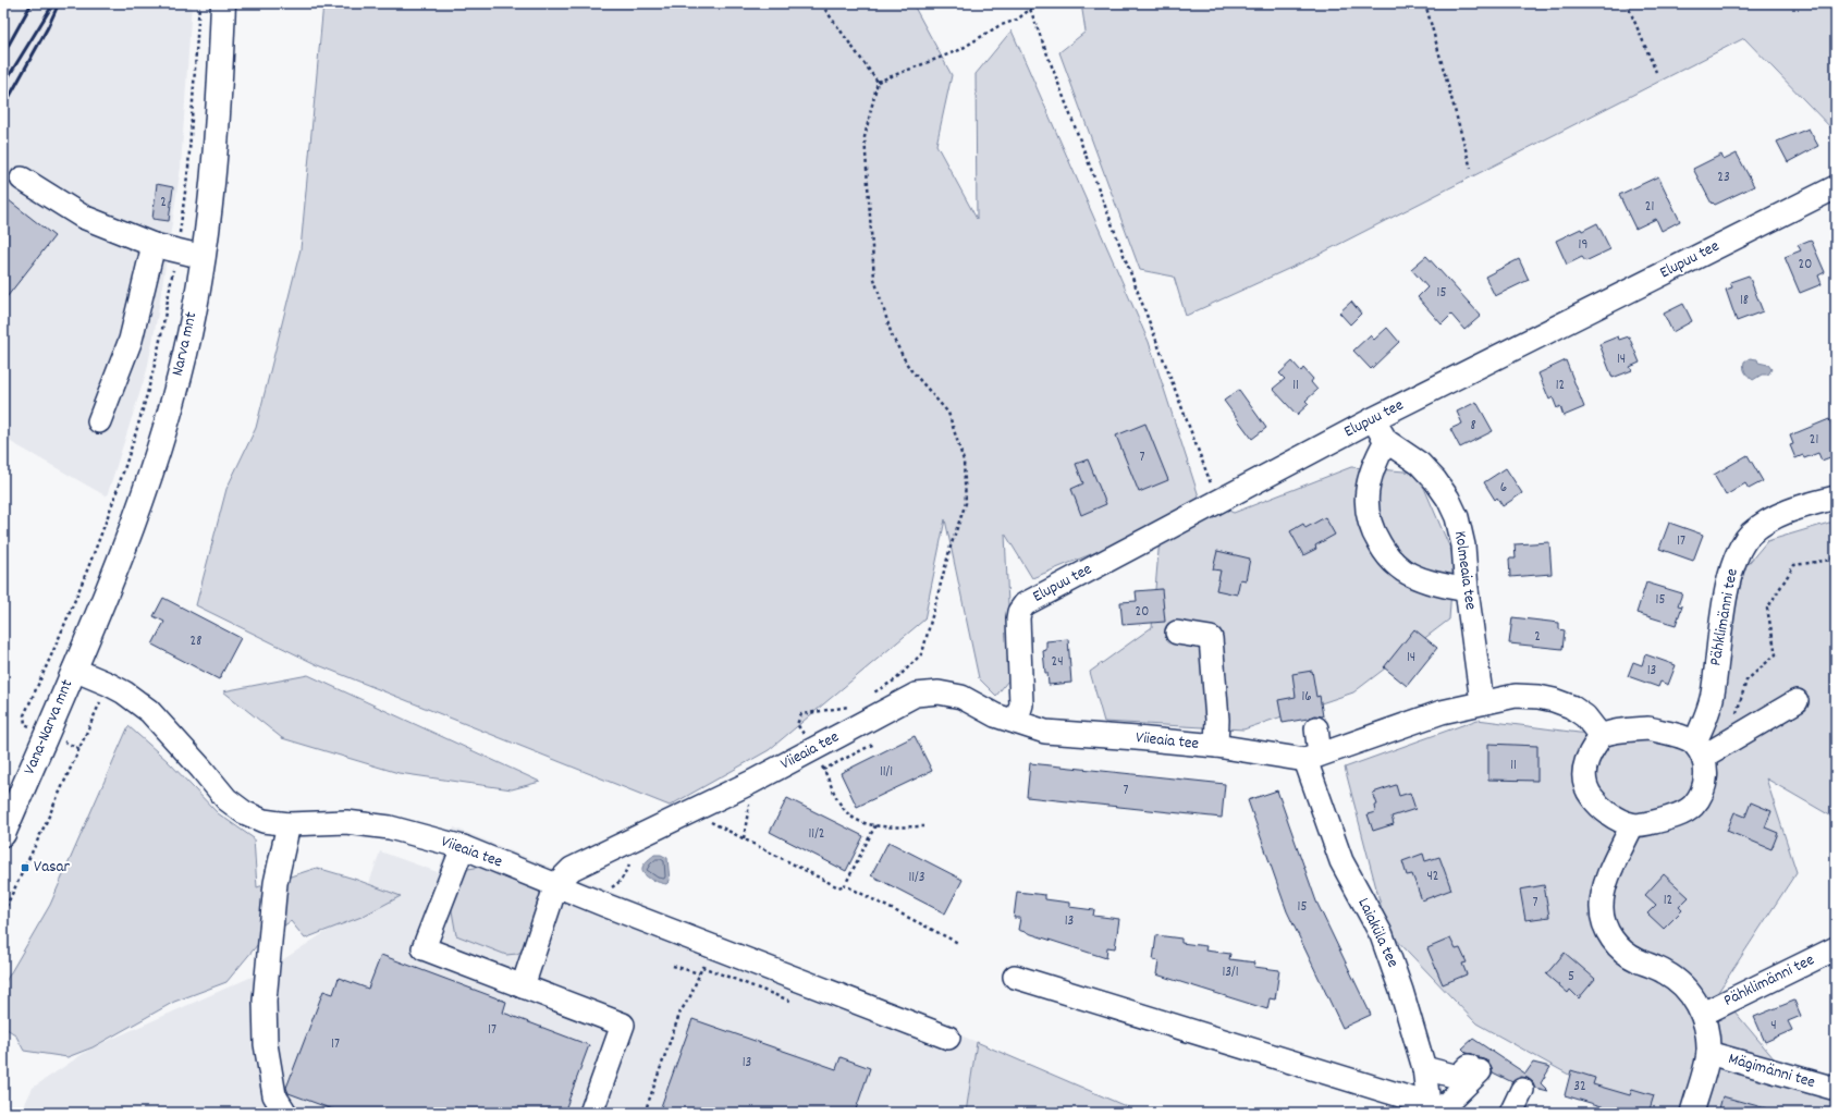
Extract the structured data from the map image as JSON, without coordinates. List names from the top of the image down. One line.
{"streets":{"main road":["Narva mnt","Vana-Narva mnt"],"street":["Elupuu tee","Kolmeaia tee","Pähklimänni tee","Viieaia tee","Laiaküla tee","Mägimänni tee"]},"crossings":[["Elupuu tee","Kolmeaia tee"],["Elupuu tee","Viieaia tee"],["Narva mnt","Vana-Narva mnt"],["Narva mnt","Viieaia tee"],["Kolmeaia tee","Viieaia tee"],["Pähklimänni tee","Viieaia tee"],["Vana-Narva mnt","Viieaia tee"],["Viieaia tee","Laiaküla tee"]],"places":{"transit":["Vasar"]},"house_numbers":["23","2","21","19","20","15","18","14","11","12","8","21","7","6","17","15","20","2","28","14","24","13","16","11","11/1","7","11/2","42","11/3","12","7","15","13","13/1","5","4","17","17","13","32"]}
